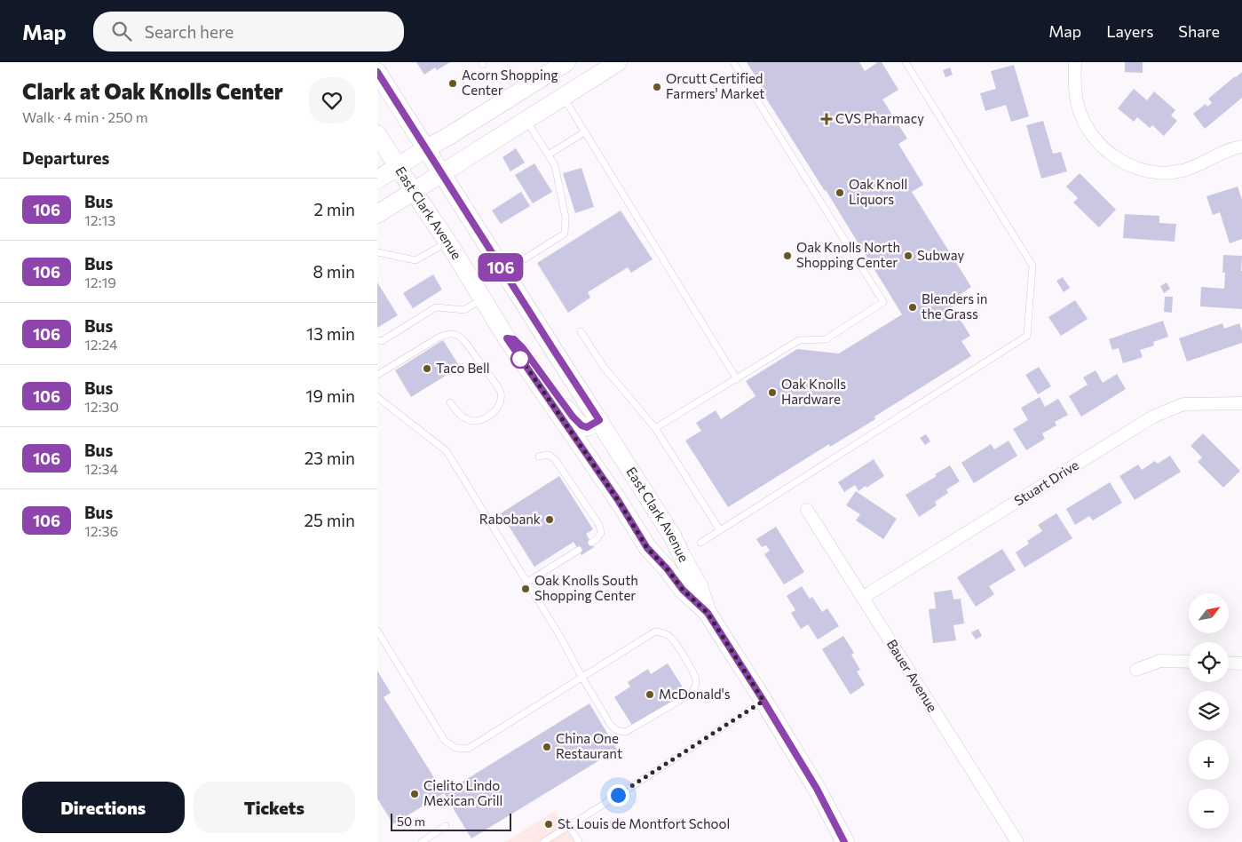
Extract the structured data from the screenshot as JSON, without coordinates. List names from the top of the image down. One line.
{"streets":{"main road":["East Clark Avenue"],"street":["Stuart Drive","Bauer Avenue"]},"crossings":[["Stuart Drive","Bauer Avenue"]],"places":{"other":["Acorn Shopping Center","Orcutt Certified Farmers' Market","Oak Knoll Liquors","Oak Knolls North Shopping Center","Subway","Blenders in the Grass","Taco Bell","Oak Knolls Hardware","Rabobank","Oak Knolls South Shopping Center","McDonald's","China One Restaurant","Cielito Lindo Mexican Grill","St. Louis de Montfort School"],"health":["CVS Pharmacy"]},"lines":["bus line 106"],"scale_bar":"50 m","north":"top right","page":{"header":"Map","search":"Search here","nav":["Map","Layers","Share"],"heading":[["Clark at Oak Knolls Center","Walk · 4 min · 250 m"],"Departures"],"on_map":"106","list":[{"mark":"106","name":"Bus","note":"12:13","value":"2 min"},{"mark":"106","name":"Bus","note":"12:19","value":"8 min"},{"mark":"106","name":"Bus","note":"12:24","value":"13 min"},{"mark":"106","name":"Bus","note":"12:30","value":"19 min"},{"mark":"106","name":"Bus","note":"12:34","value":"23 min"},{"mark":"106","name":"Bus","note":"12:36","value":"25 min"}],"map_buttons":["+","−"],"buttons":["Directions","Tickets"],"scale":"50 m"}}
